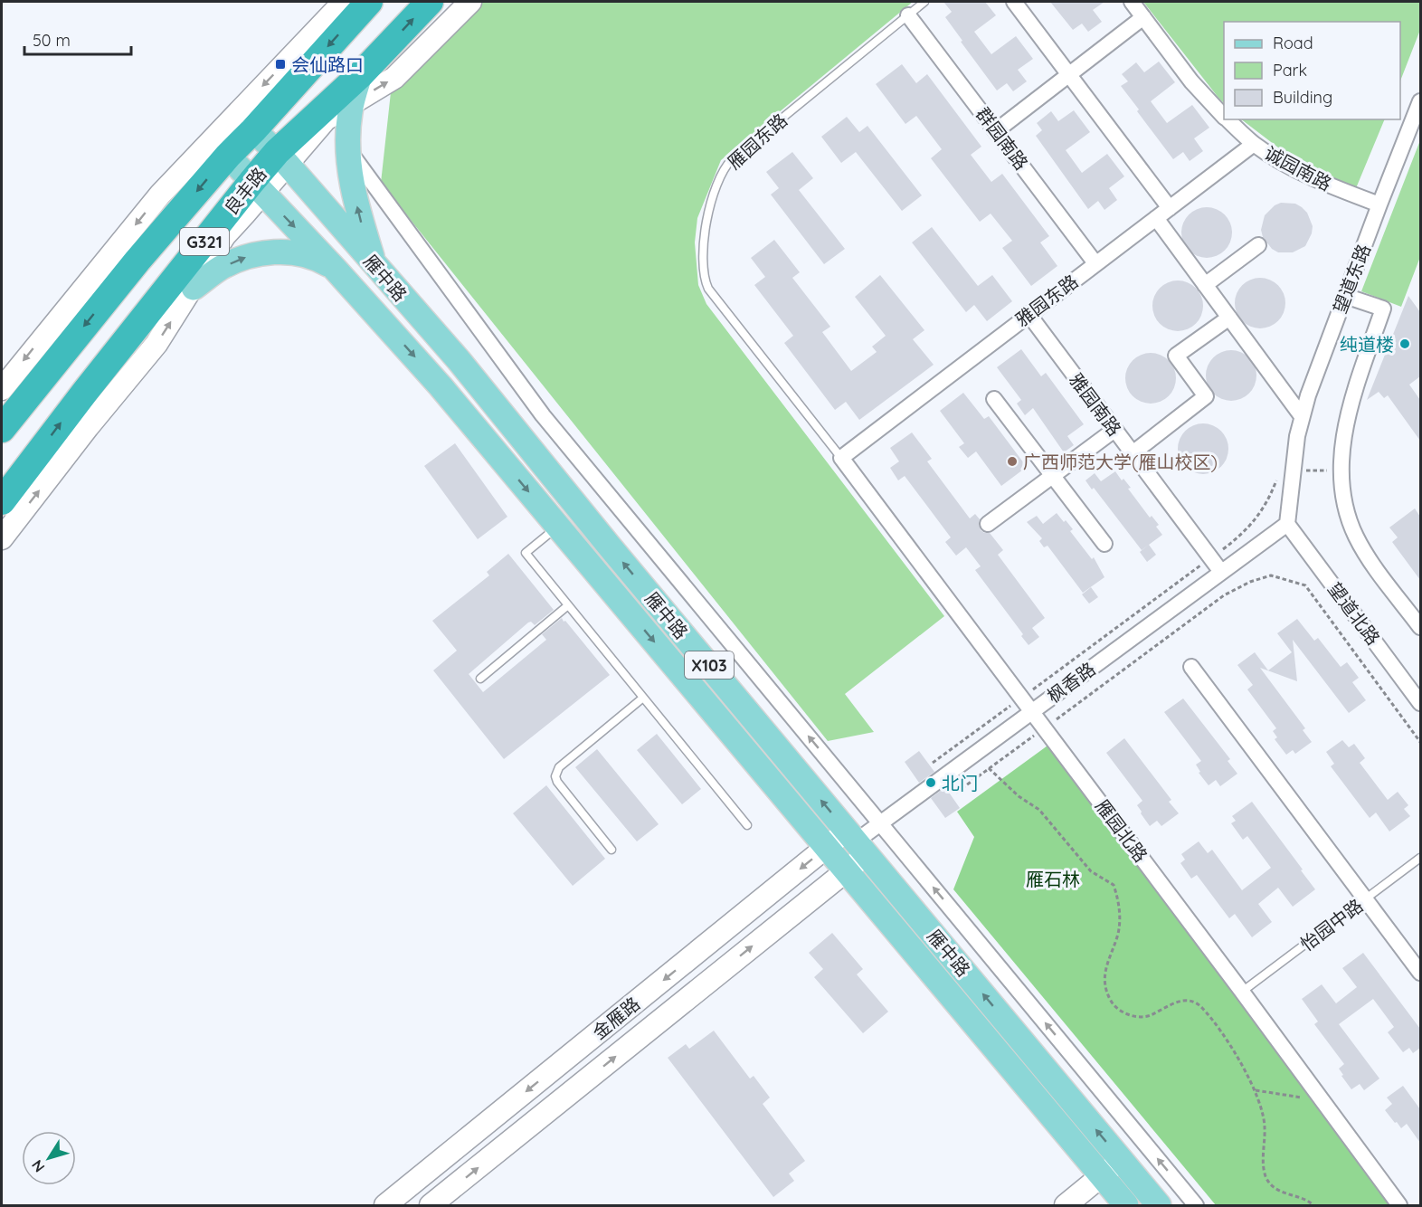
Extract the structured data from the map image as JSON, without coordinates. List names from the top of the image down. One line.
{"streets":{"highway":["良丰路","G321"],"main road":["雁中路","X103"],"street":["群园南路","诚园南路","望道东路","雅园东路","雅园南路","望道北路","枫香路","雁园北路","金雁路"],"lane":["雁园东路","怡园中路"]},"crossings":[["群园南路","雁园东路"],["群园南路","雅园东路"],["雁园东路","雅园东路"],["雁园东路","雁园北路"],["诚园南路","望道东路"],["诚园南路","雅园东路"],["良丰路","雁中路"],["雁中路","枫香路"],["雁中路","金雁路"],["望道东路","望道北路"],["望道东路","枫香路"],["雅园东路","雅园南路"],["雅园东路","雁园北路"],["雅园南路","枫香路"],["望道北路","枫香路"],["枫香路","雁园北路"],["枫香路","金雁路"],["雁园北路","怡园中路"]],"parks":["雁石林"],"places":{"transit":["会仙路口"],"other":["纯道楼","广西师范大学(雁山校区)","北门"]},"legend":["Road","Park","Building"],"scale_bar":"50 m","north":"bottom left"}
